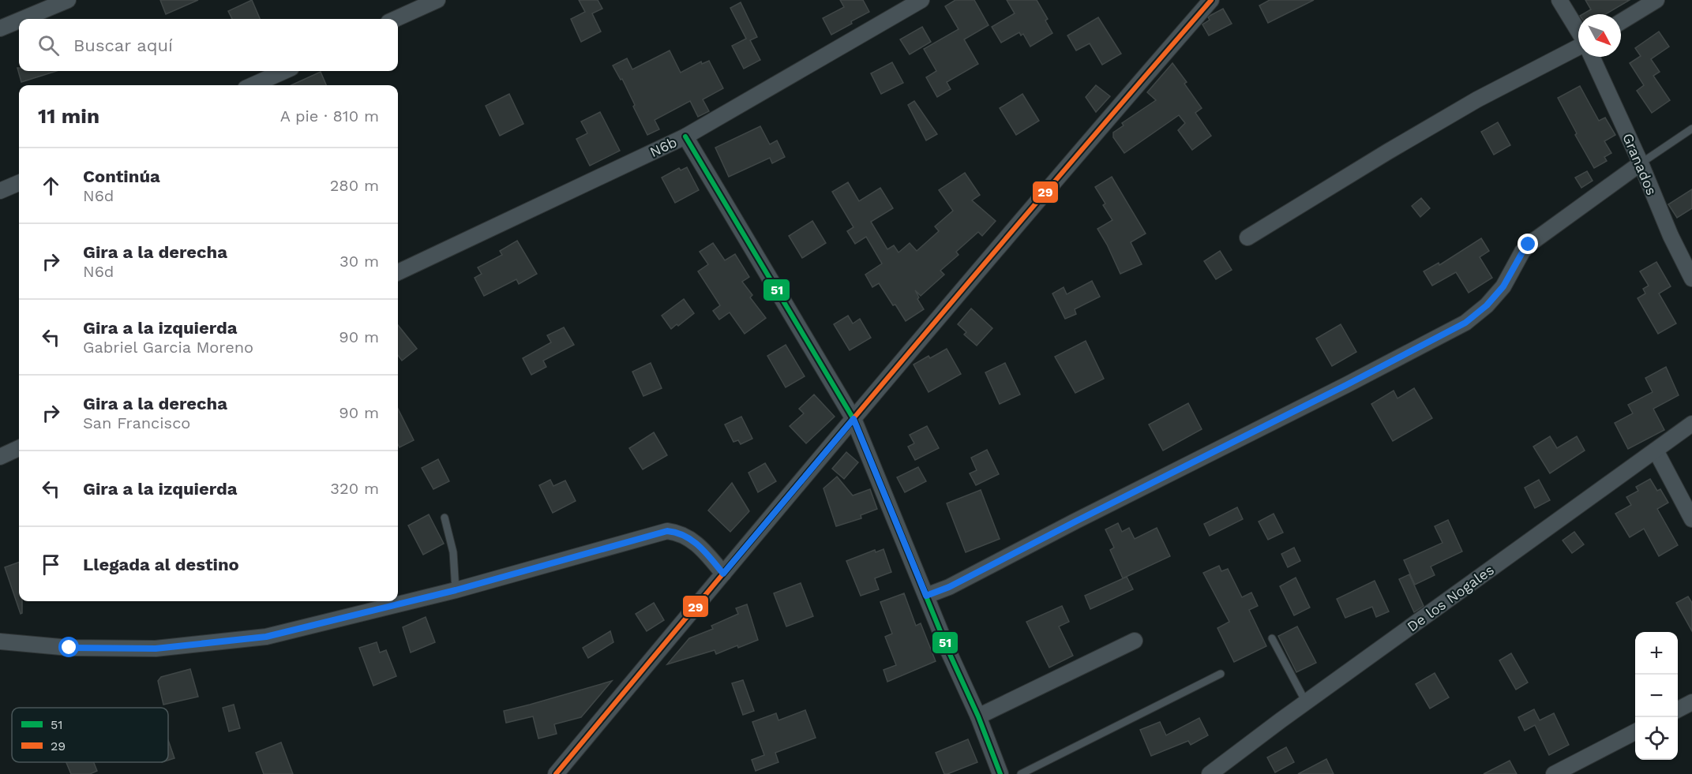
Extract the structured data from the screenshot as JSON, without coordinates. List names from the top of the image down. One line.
{"streets":{"street":["N6b","Granados","De los Nogales"]},"lines":["transit line 29","transit line 51"],"legend":["51","29"],"north":"bottom right","page":{"search":"Buscar aquí","heading":["11 min","A pie · 810 m"],"list":[["Continúa","N6d","280 m"],["Gira a la derecha","N6d","30 m"],["Gira a la izquierda","Gabriel Garcia Moreno","90 m"],["Gira a la derecha","San Francisco","90 m"],["Gira a la izquierda","320 m"],"Llegada al destino"],"map_buttons":["+","−"]}}
